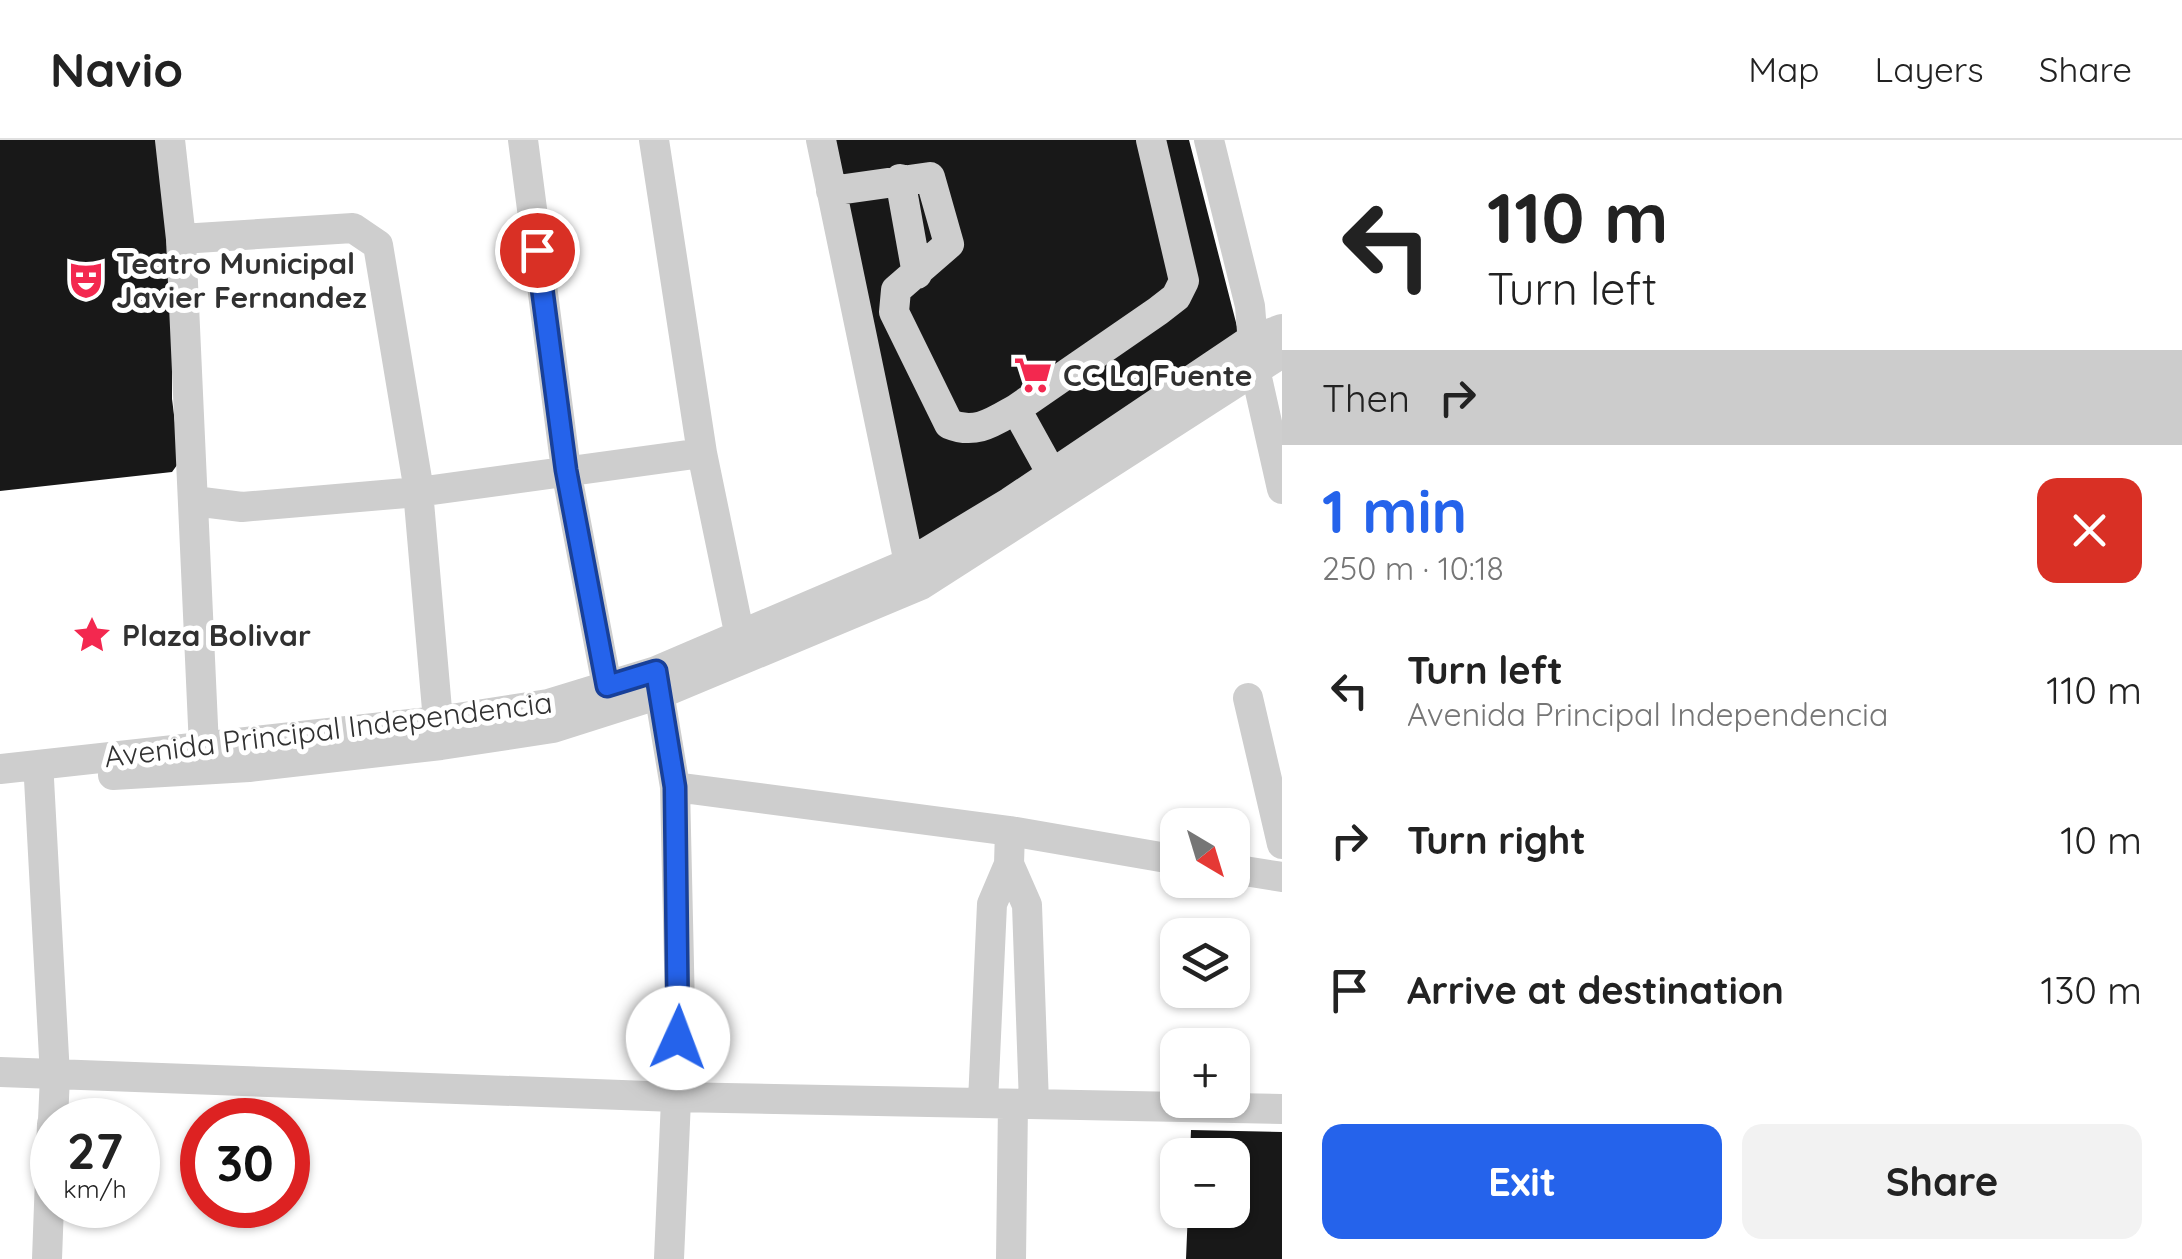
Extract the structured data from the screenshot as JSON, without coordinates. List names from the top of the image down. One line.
{"streets":{"street":["Avenida Principal Independencia"]},"places":{"theatre":["Teatro Municipal Javier Fernandez"],"supermarket":["CC La Fuente"],"place":["Plaza Bolivar"]},"north":"bottom right","page":{"header":"Navio","nav":["Map","Layers","Share"],"turn":["110 m","Turn left"],"then":"Then","heading":["1 min","250 m · 10:18"],"list":[{"name":"Turn left","note":"Avenida Principal Independencia","value":"110 m"},{"name":"Turn right","value":"10 m"},{"name":"Arrive at destination","value":"130 m"}],"map_buttons":["+","−"],"speed":"27 km/h","limit":"30","buttons":["Exit","Share"]}}
